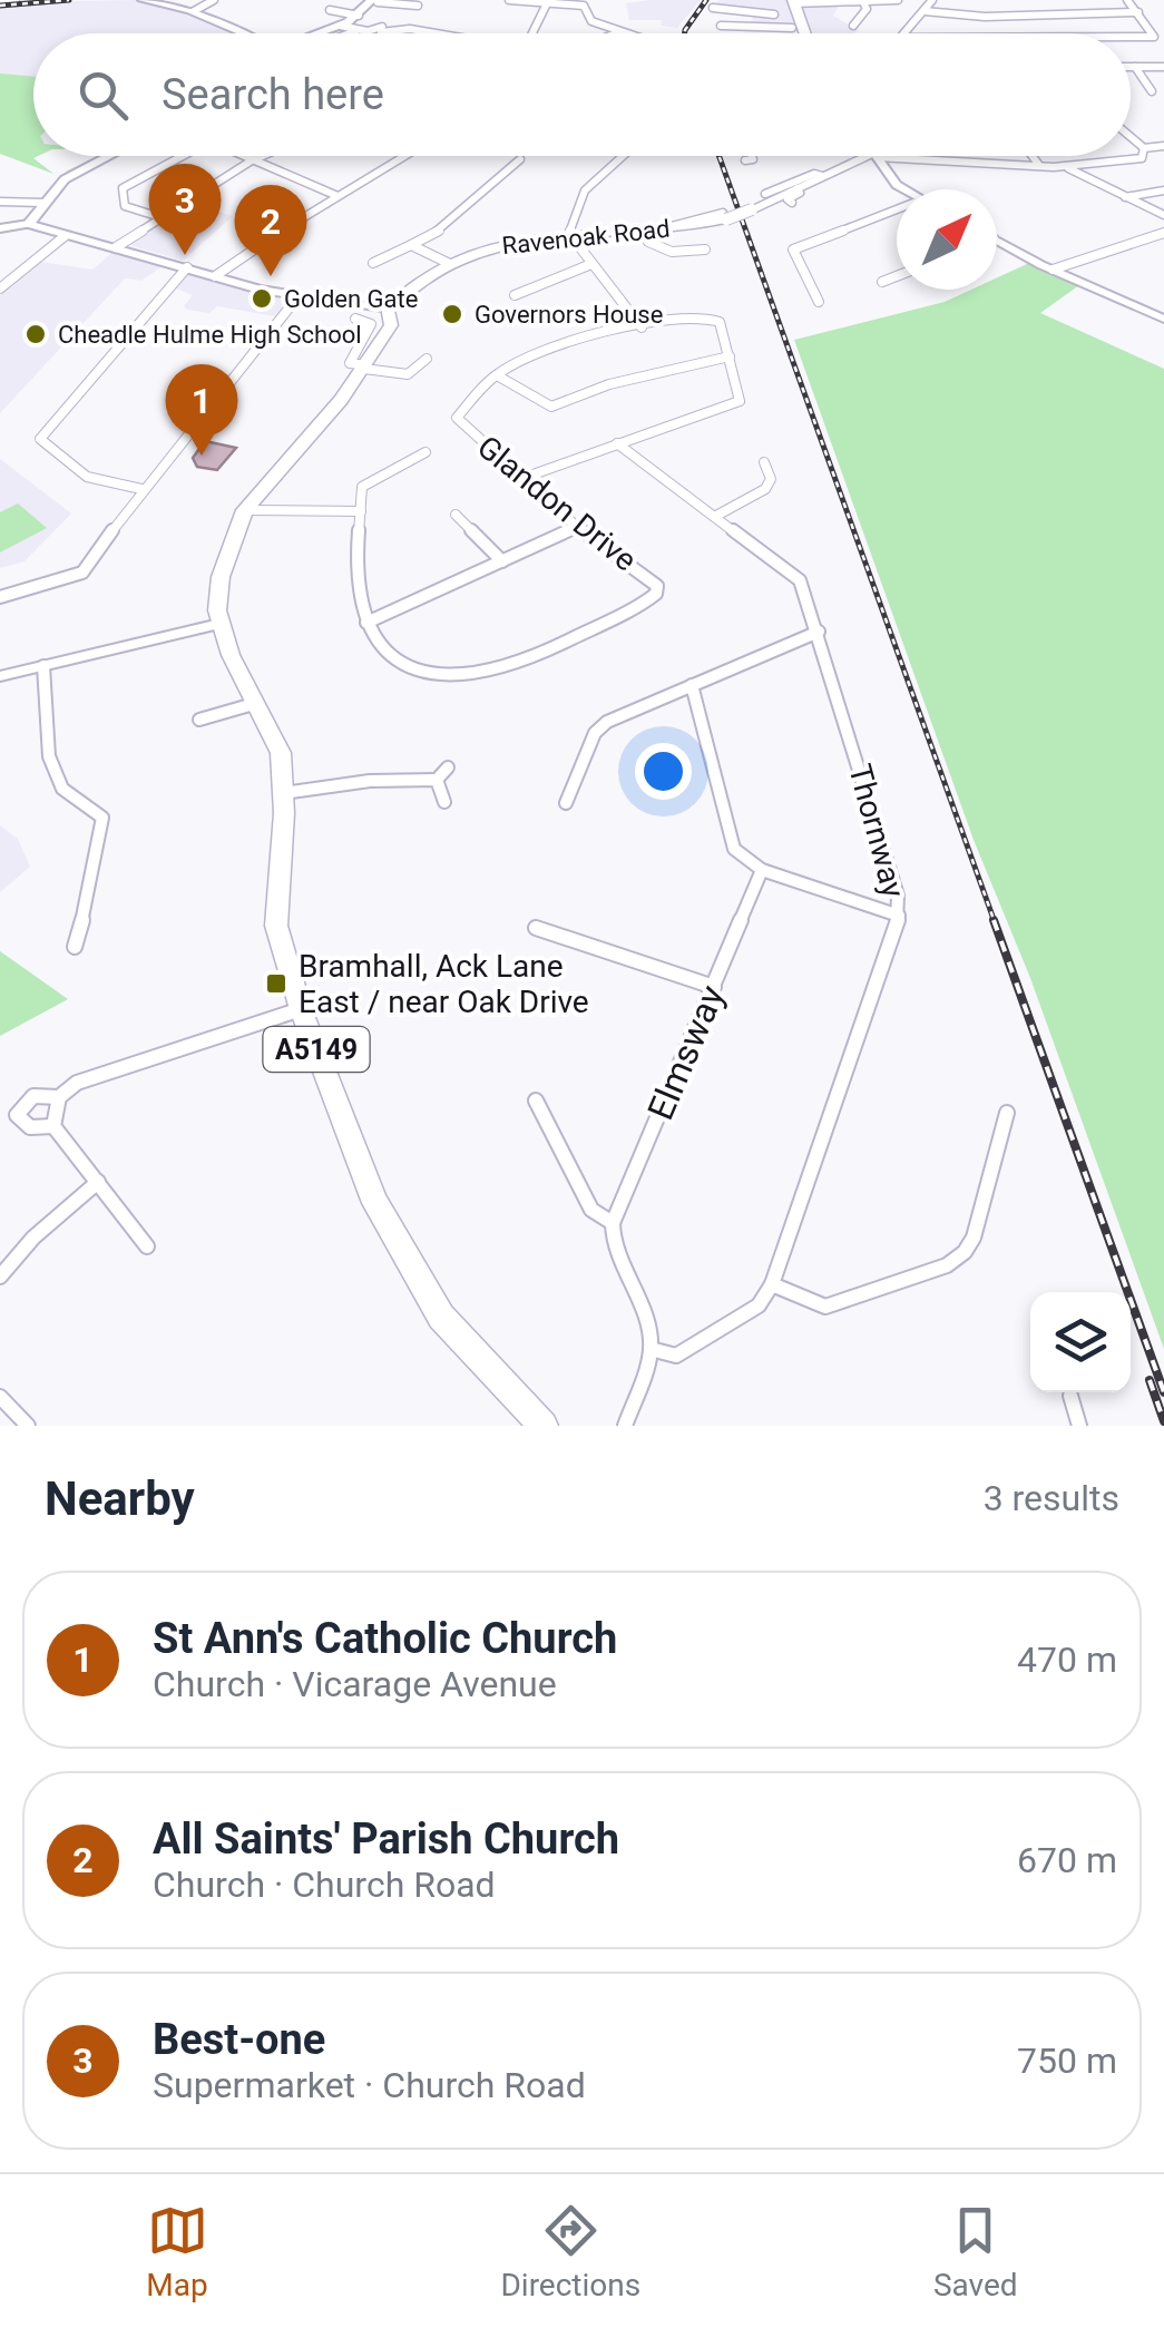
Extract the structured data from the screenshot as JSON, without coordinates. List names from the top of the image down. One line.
{"streets":{"main road":["Ravenoak Road","A5149"],"street":["Glandon Drive","Thornway","Elmsway"]},"crossings":[["Ravenoak Road","A5149"]],"places":{"other":["Golden Gate","Governors House","Cheadle Hulme High School"],"transit":["Bramhall, Ack Lane East / near Oak Drive"]},"north":"top right","page":{"search":"Search here","pins":["3","2","1"],"heading":["Nearby","3 results"],"list":[{"mark":"1","name":"St Ann's Catholic Church","note":"Church · Vicarage Avenue","value":"470 m"},{"mark":"2","name":"All Saints' Parish Church","note":"Church · Church Road","value":"670 m"},{"mark":"3","name":"Best-one","note":"Supermarket · Church Road","value":"750 m"}],"nav":["Map","Directions","Saved"]}}
